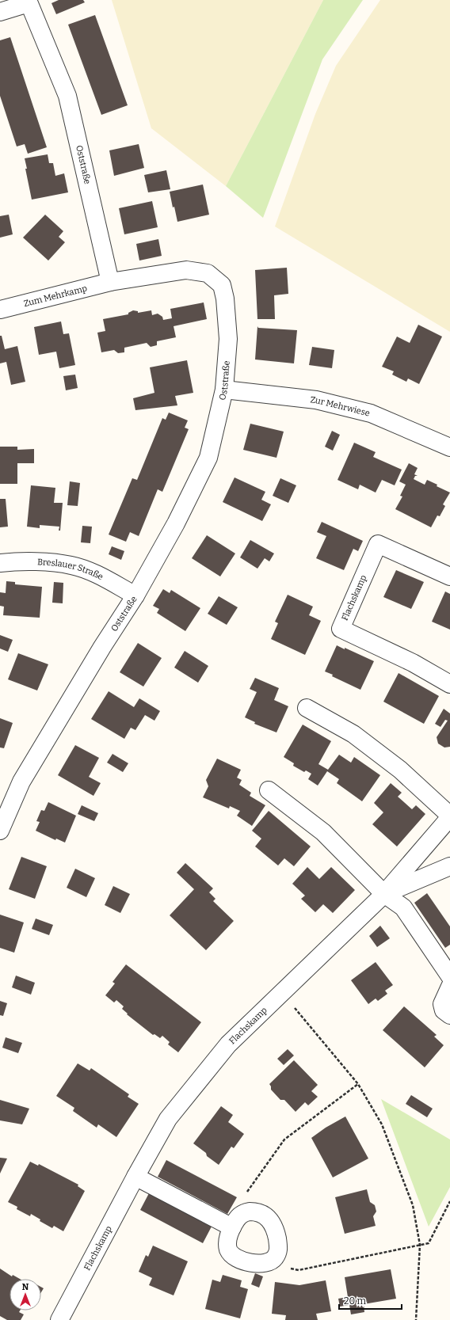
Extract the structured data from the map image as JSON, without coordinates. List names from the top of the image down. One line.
{"streets":{"street":["Oststraße","Zum Mehrkamp","Zur Mehrwiese","Breslauer Straße","Flachskamp"]},"crossings":[["Oststraße","Zum Mehrkamp"],["Oststraße","Zur Mehrwiese"],["Oststraße","Breslauer Straße"]],"scale_bar":"20 m","north":"top"}
